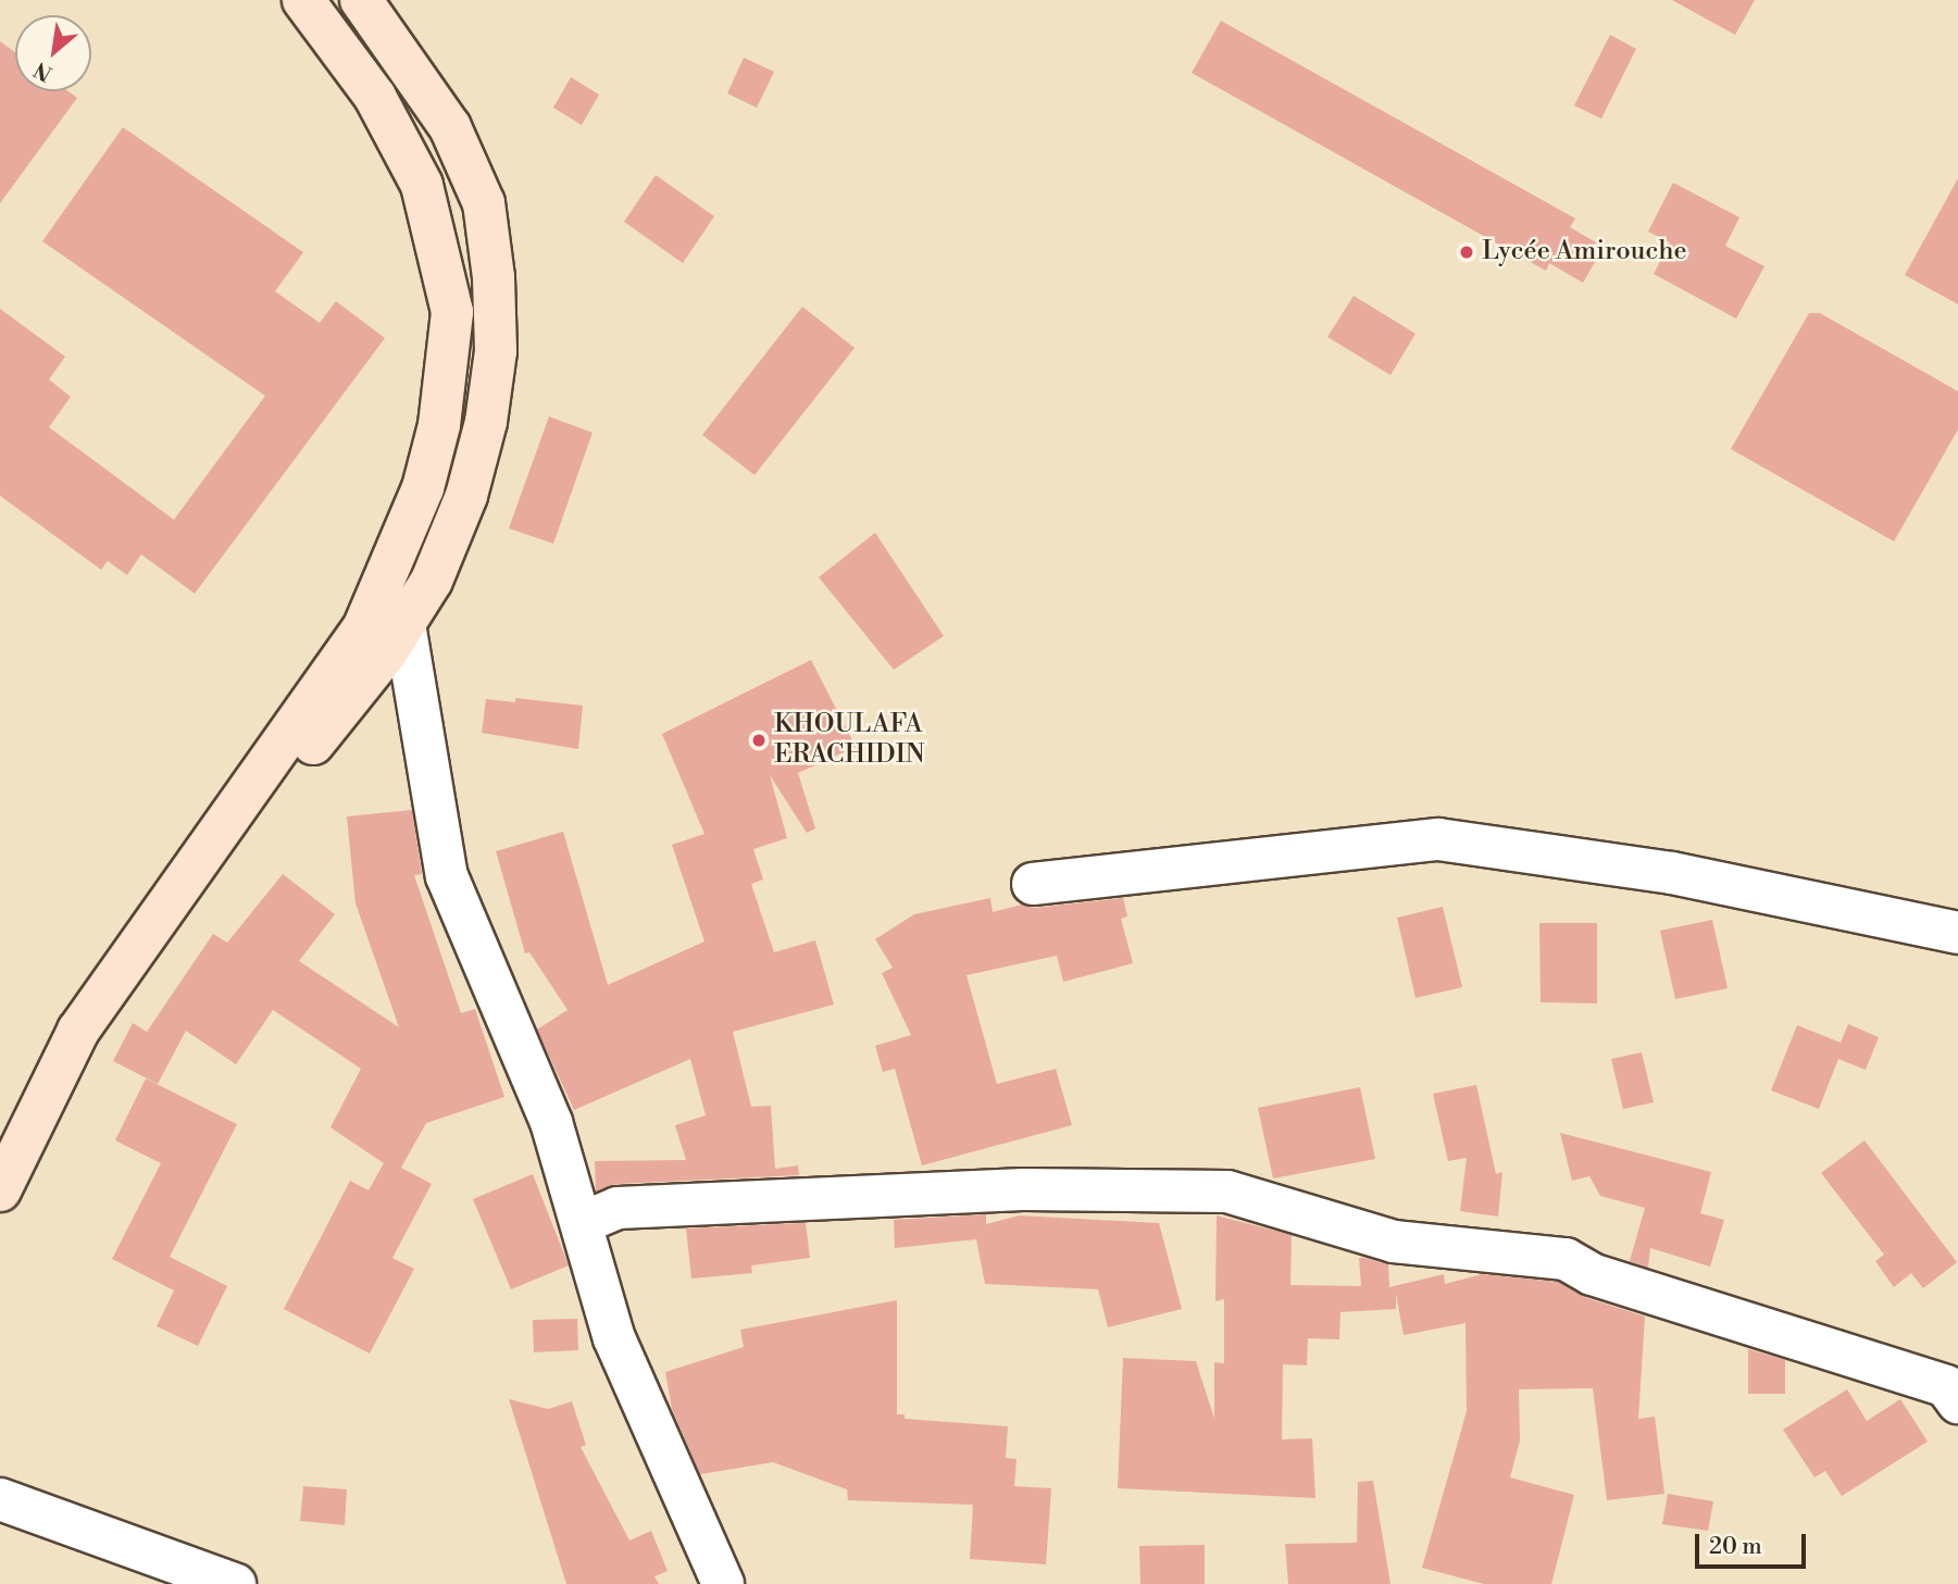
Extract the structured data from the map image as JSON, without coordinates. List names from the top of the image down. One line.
{"places":["Lycée Amirouche","KHOULAFA ERACHIDIN"],"scale_bar":"20 m","north":"bottom left"}
